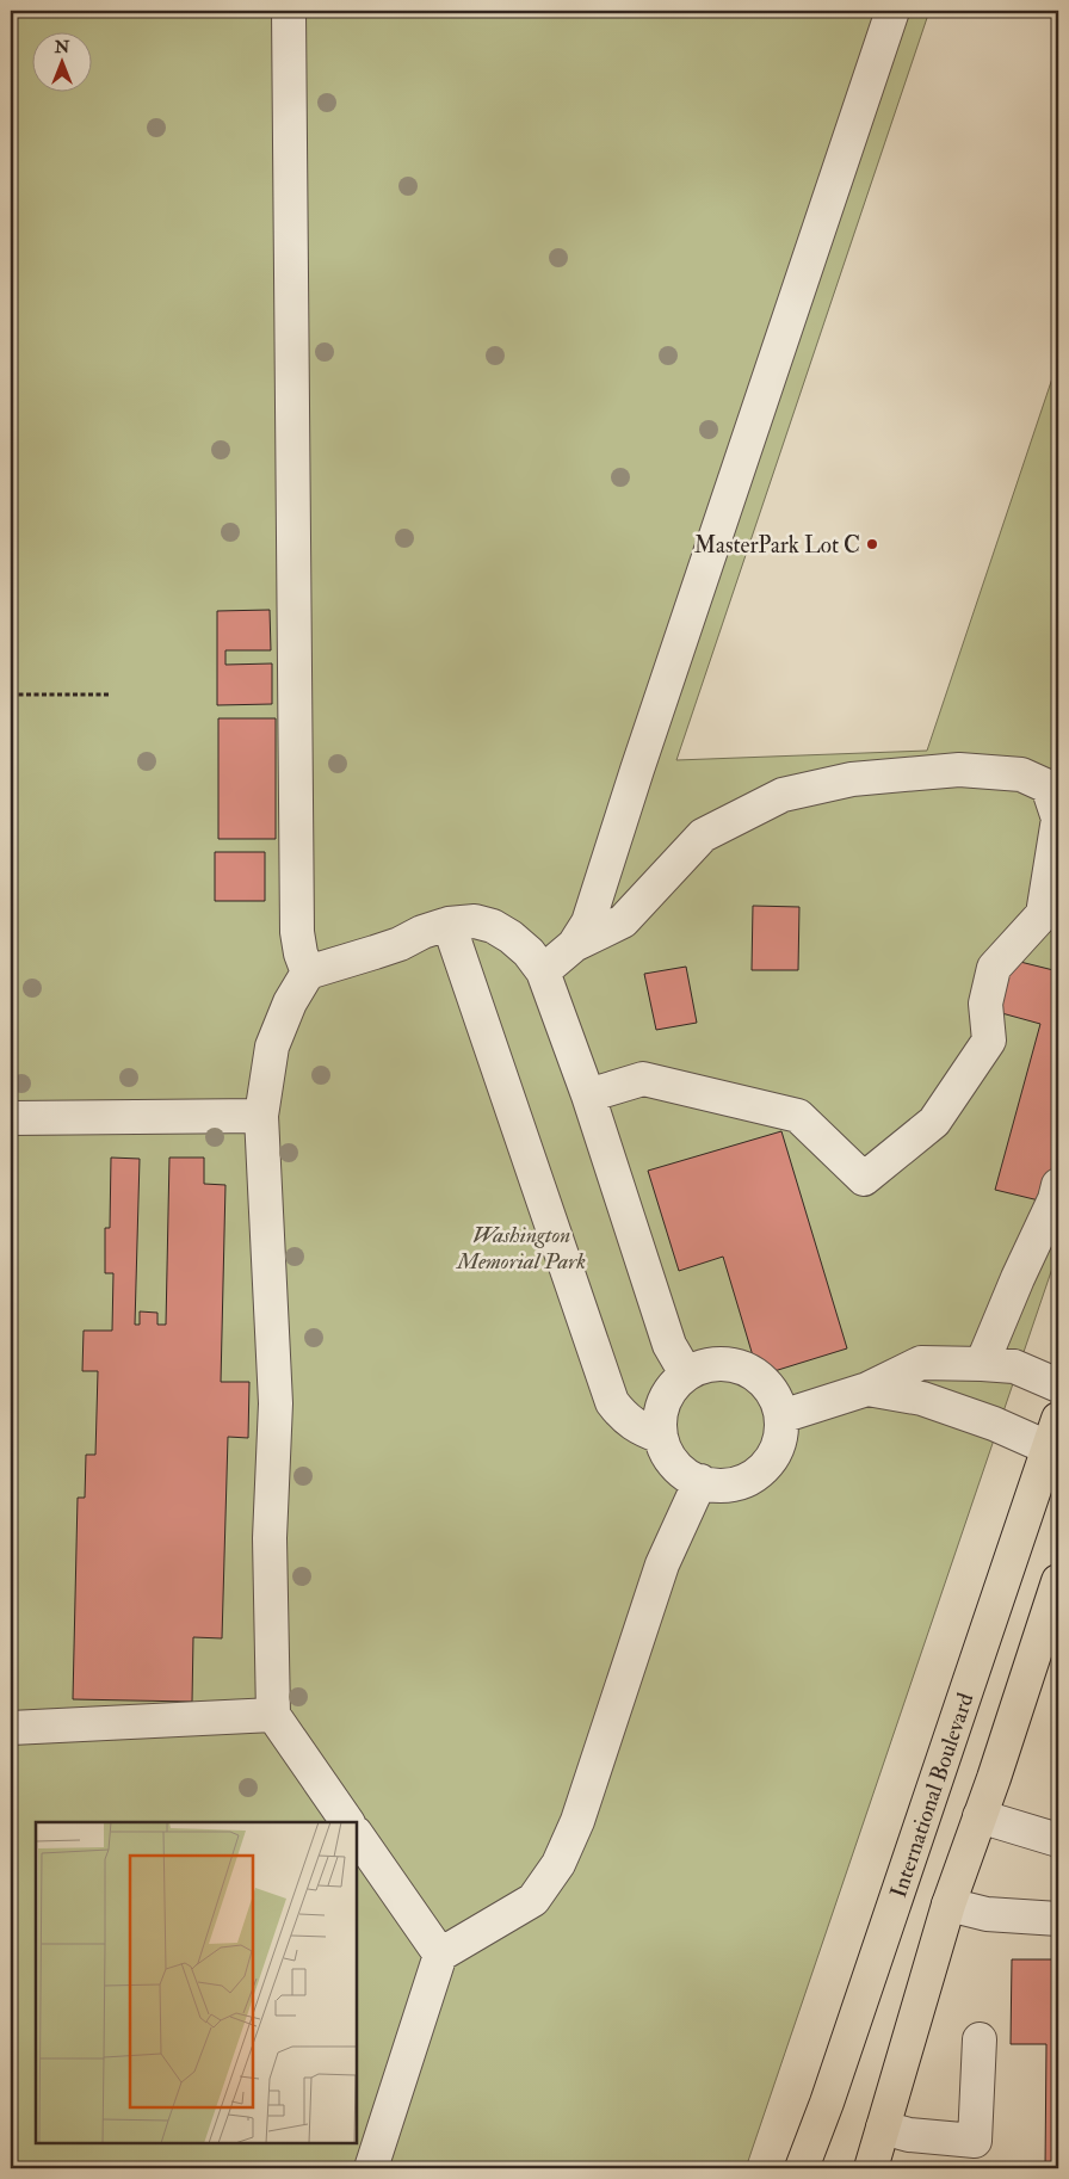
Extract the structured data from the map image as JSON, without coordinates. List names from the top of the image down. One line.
{"streets":{"main road":["International Boulevard"]},"parks":["Washington Memorial Park"],"places":["MasterPark Lot C"],"north":"top"}
